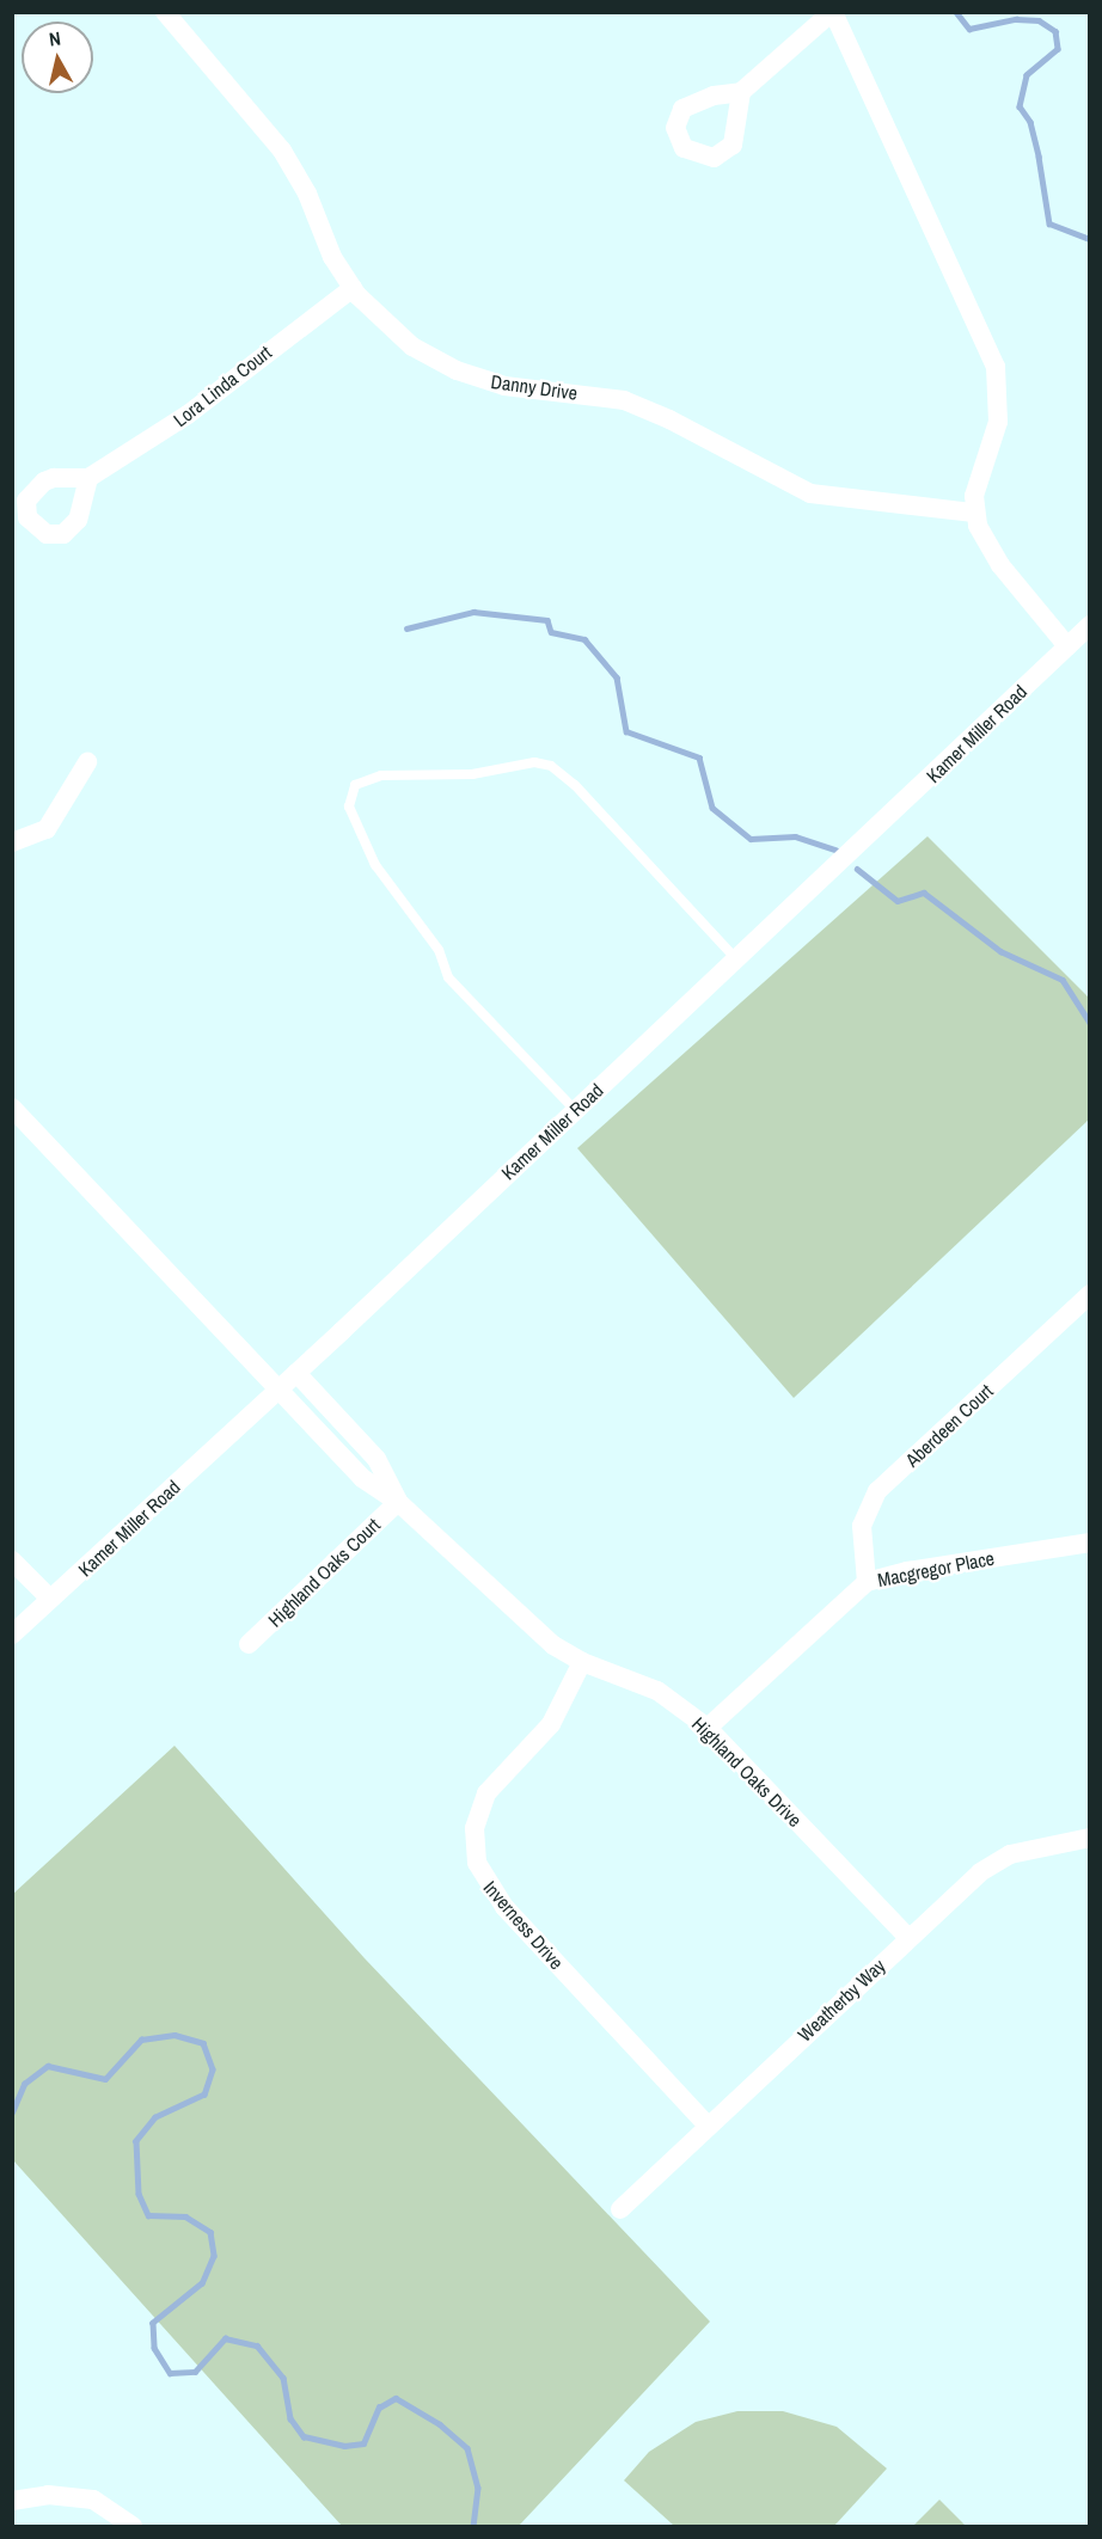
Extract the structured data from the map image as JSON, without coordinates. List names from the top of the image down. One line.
{"streets":{"street":["Lora Linda Court","Danny Drive","Kamer Miller Road","Aberdeen Court","Macgregor Place","Highland Oaks Court","Highland Oaks Drive","Inverness Drive","Weatherby Way"]},"crossings":[["Lora Linda Court","Danny Drive"],["Kamer Miller Road","Highland Oaks Drive"],["Aberdeen Court","Macgregor Place"],["Macgregor Place","Highland Oaks Drive"],["Highland Oaks Court","Highland Oaks Drive"],["Highland Oaks Drive","Inverness Drive"],["Highland Oaks Drive","Weatherby Way"],["Inverness Drive","Weatherby Way"]],"north":"top"}
